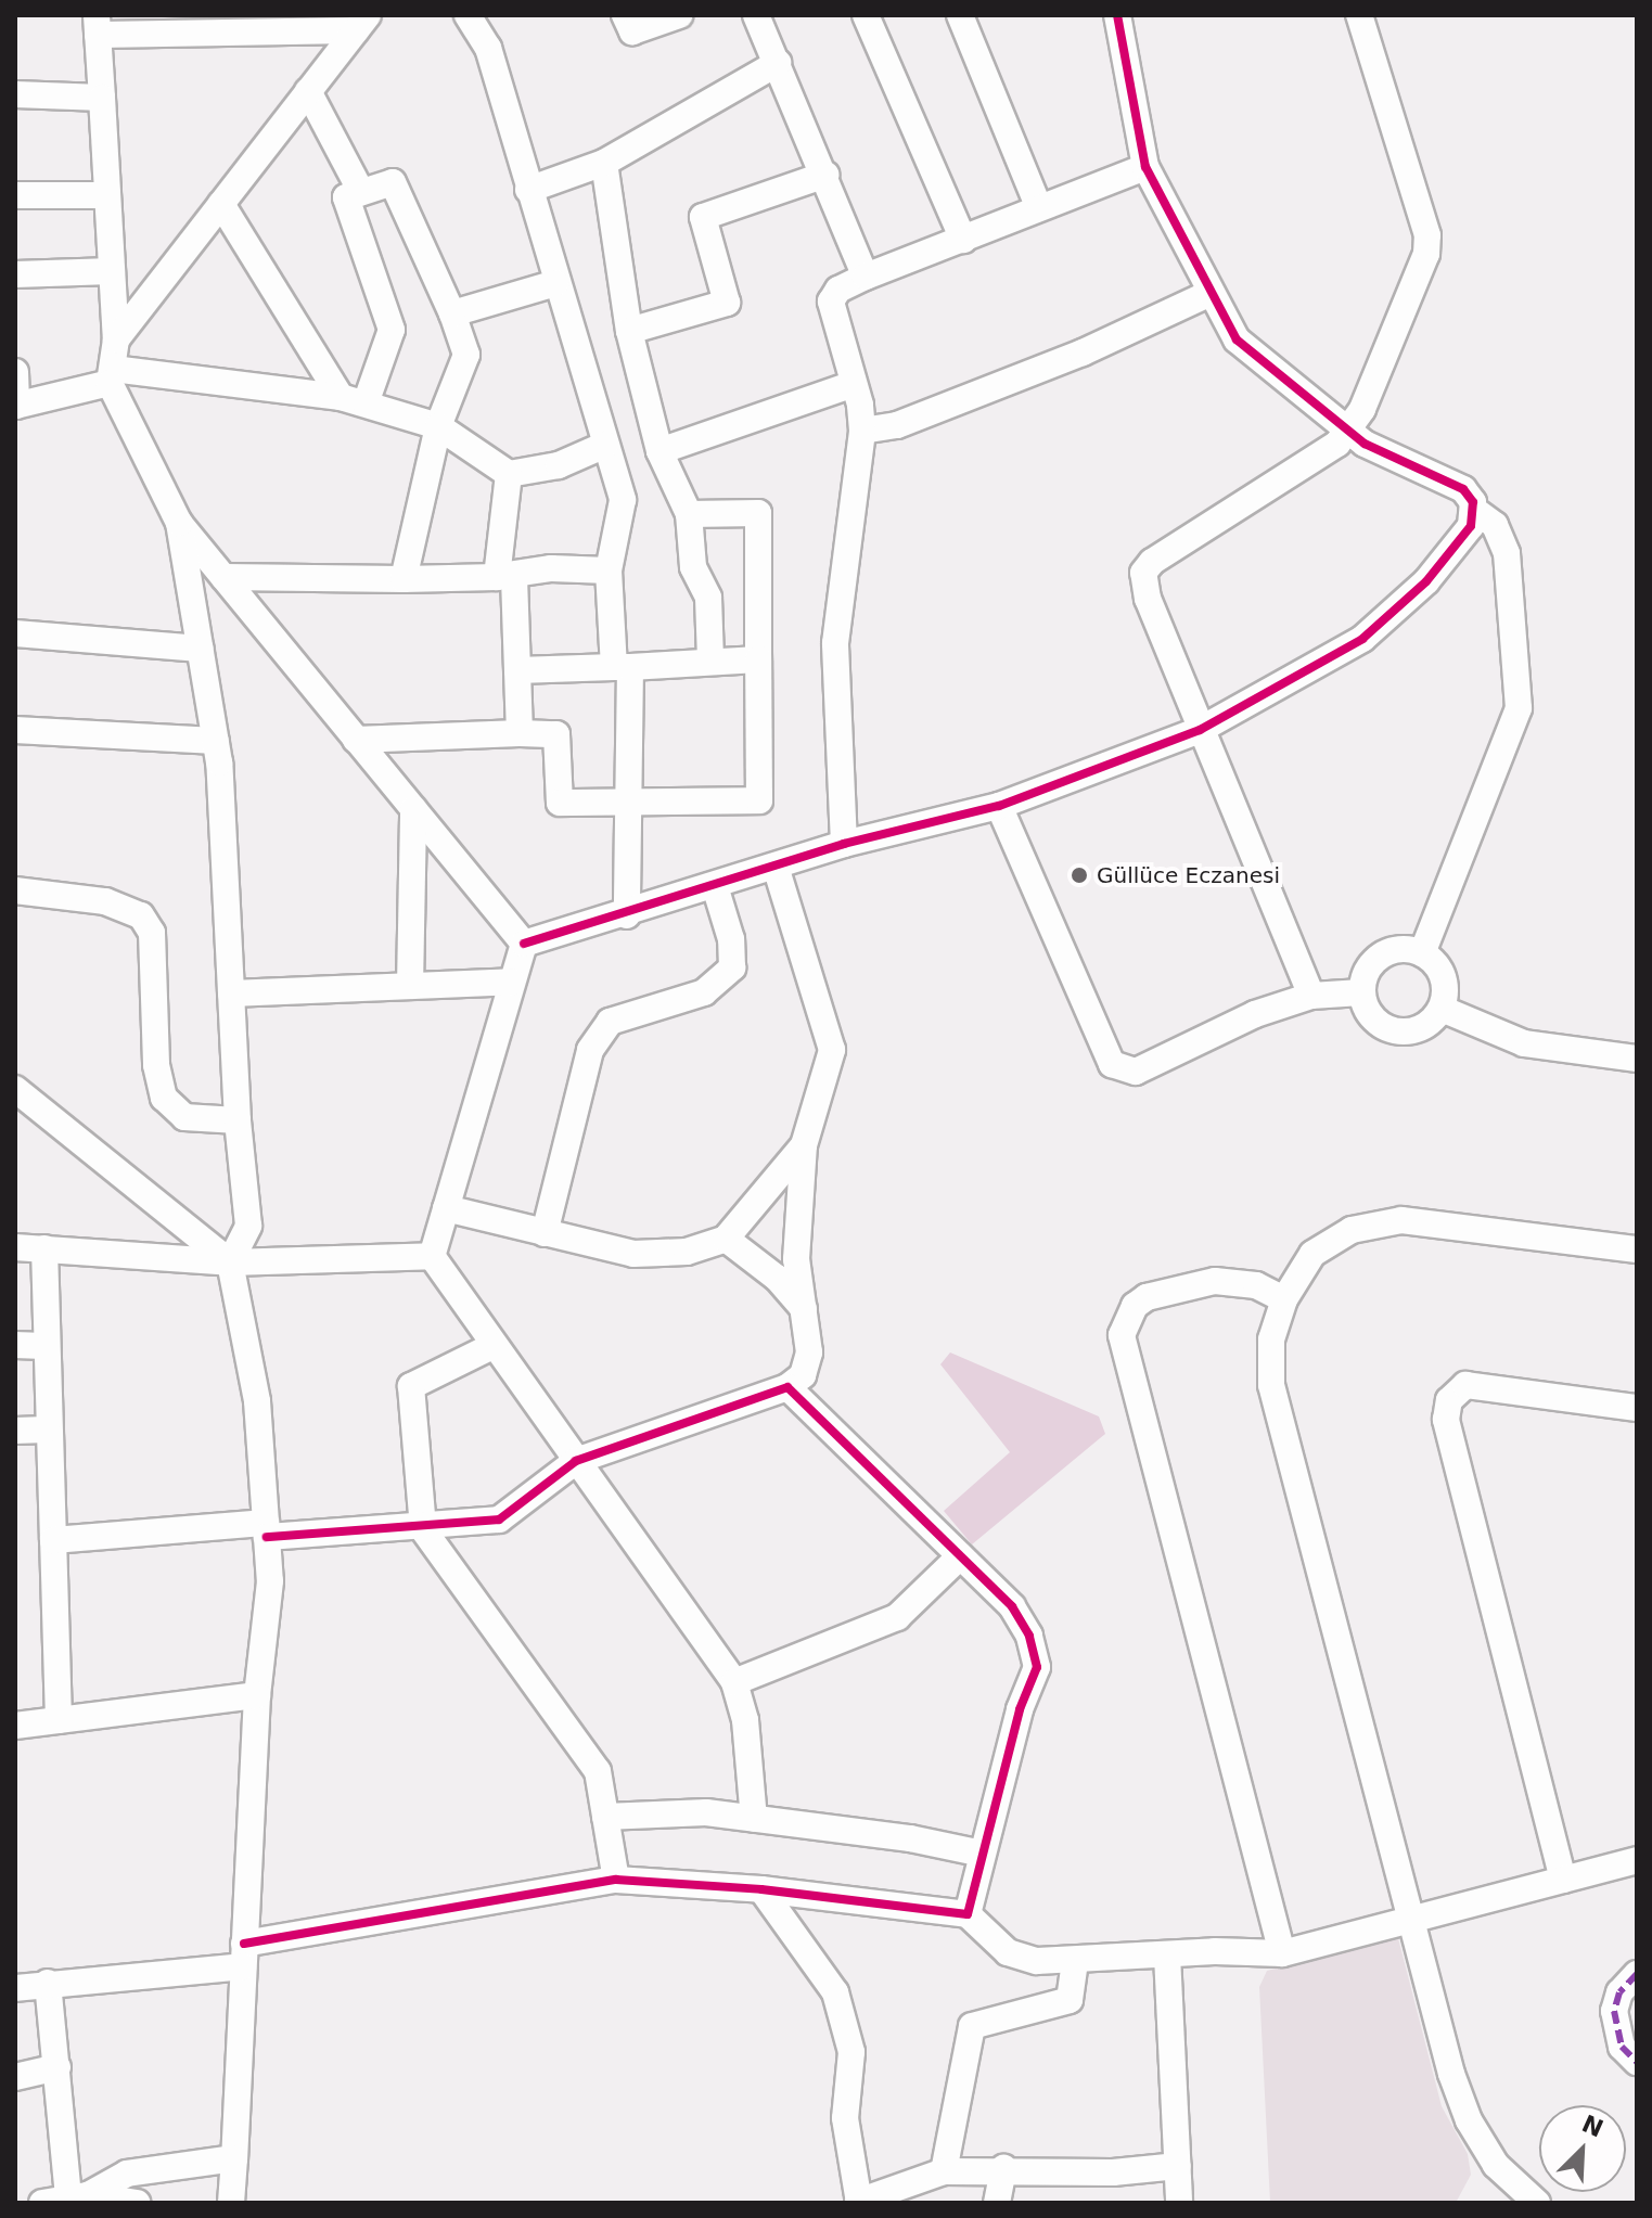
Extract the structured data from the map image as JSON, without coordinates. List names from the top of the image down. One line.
{"places":["Güllüce Eczanesi"],"north":"top right"}
